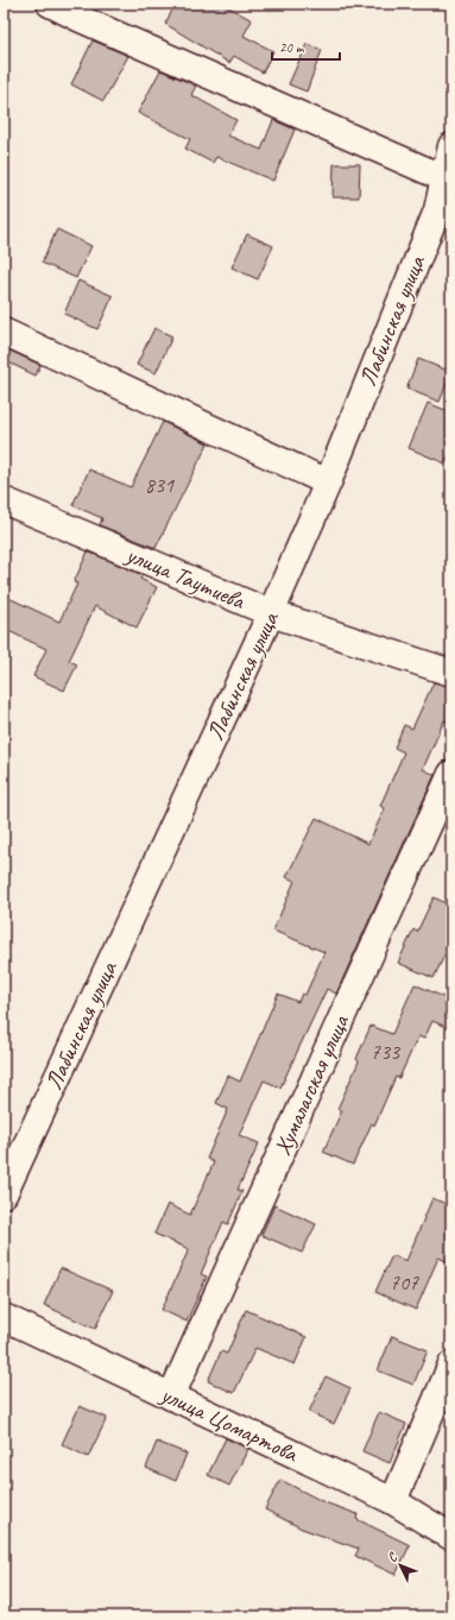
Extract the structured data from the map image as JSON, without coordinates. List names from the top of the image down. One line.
{"streets":{"street":["Лабинская улица","улица Таутиева","Хумалагская улица","улица Цомартова"]},"crossings":[["Лабинская улица","улица Таутиева"],["Хумалагская улица","улица Цомартова"]],"house_numbers":["831","733","707"],"scale_bar":"20 m","north":"top left"}
